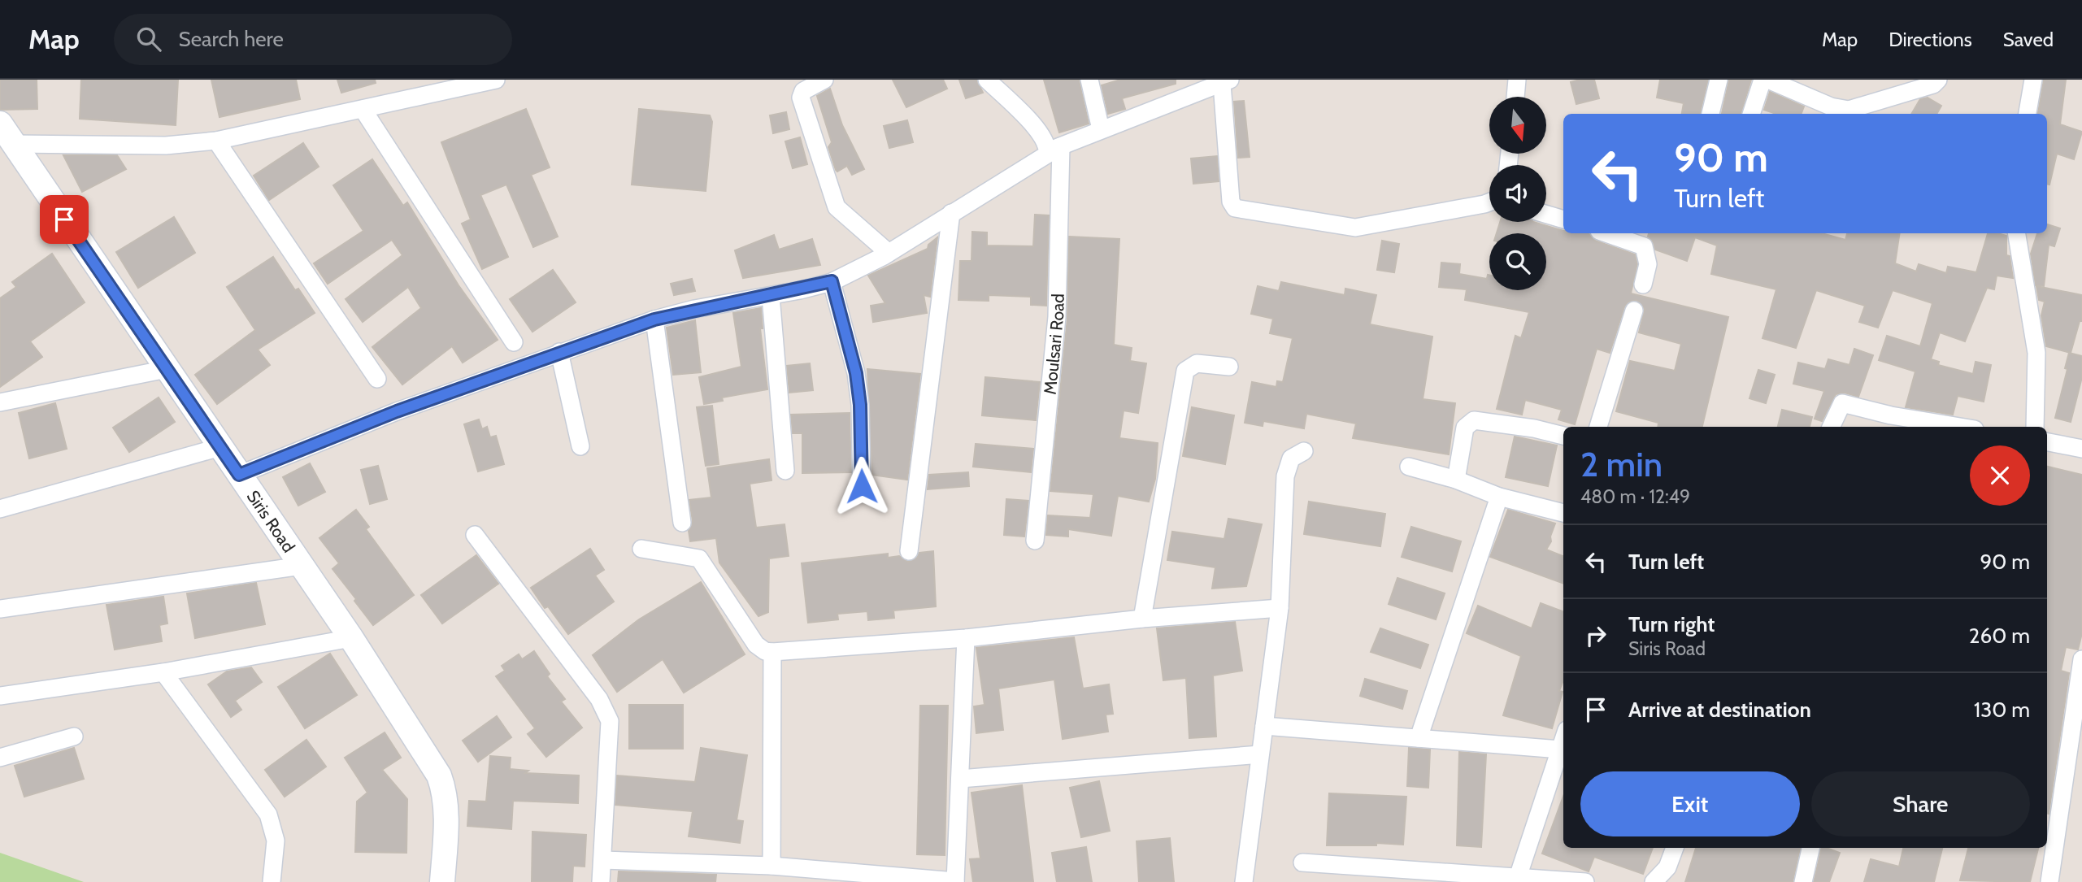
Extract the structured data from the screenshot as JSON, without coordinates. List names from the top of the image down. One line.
{"streets":{"street":["Moulsari Road","Siris Road"]},"north":"bottom","page":{"header":"Map","search":"Search here","nav":["Map","Directions","Saved"],"turn":["90 m","Turn left"],"heading":["2 min","480 m · 12:49"],"list":[{"name":"Turn left","value":"90 m"},{"name":"Turn right","note":"Siris Road","value":"260 m"},{"name":"Arrive at destination","value":"130 m"}],"buttons":["Exit","Share"]}}
